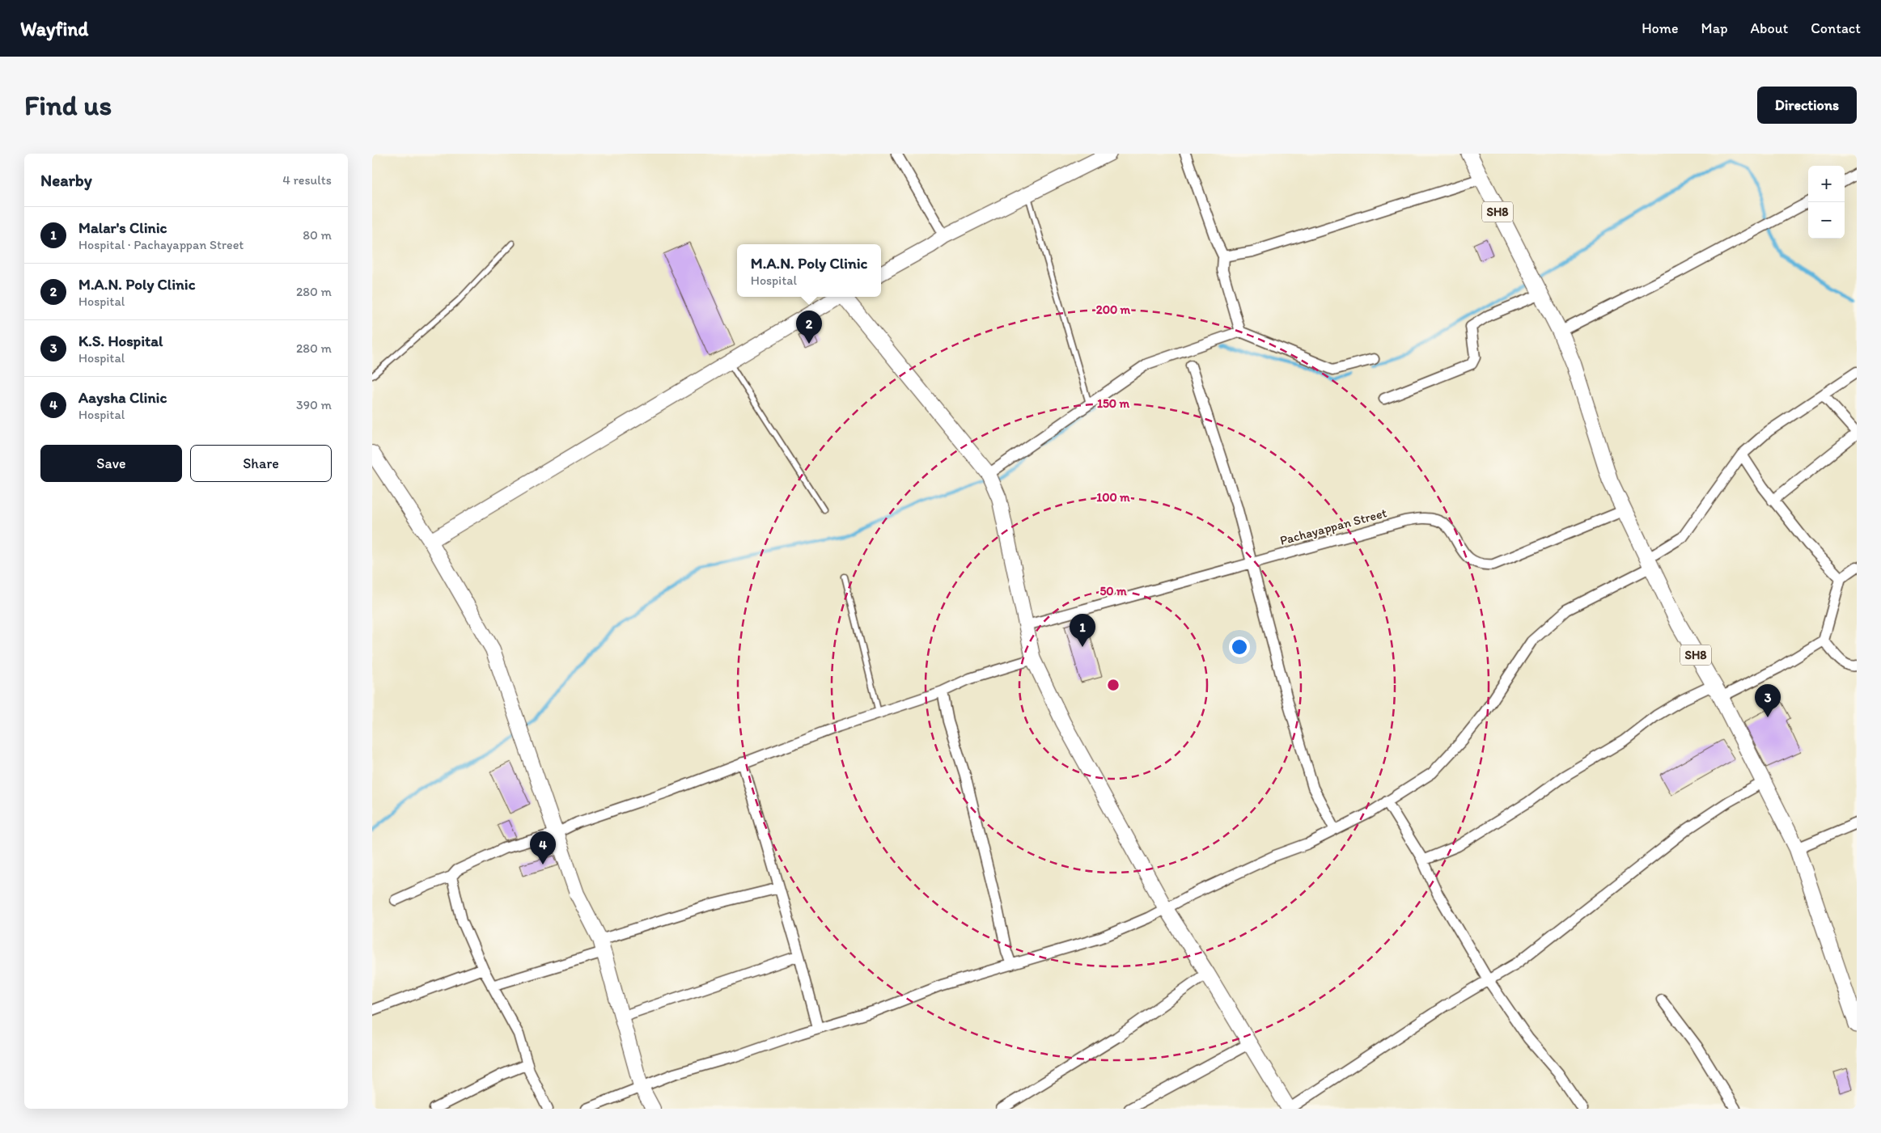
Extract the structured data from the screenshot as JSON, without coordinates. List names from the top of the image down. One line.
{"streets":{"main road":["SH8"],"street":["Pachayappan Street"]},"crossings":[["SH8","Pachayappan Street"]],"page":{"header":"Wayfind","nav":["Home","Map","About","Contact"],"buttons":["Directions",["Save","Share"]],"title":"Find us","heading":["Nearby","4 results"],"map_buttons":["+","−"],"list":[{"mark":"1","name":"Malar's Clinic","note":"Hospital · Pachayappan Street","value":"80 m"},{"mark":"2","name":"M.A.N. Poly Clinic","note":"Hospital","value":"280 m"},{"mark":"3","name":"K.S. Hospital","note":"Hospital","value":"280 m"},{"mark":"4","name":"Aaysha Clinic","note":"Hospital","value":"390 m"}],"popup":["M.A.N. Poly Clinic","Hospital"],"pins":["2","1","3","4"]},"rings":["200 m","150 m","100 m","50 m"]}
